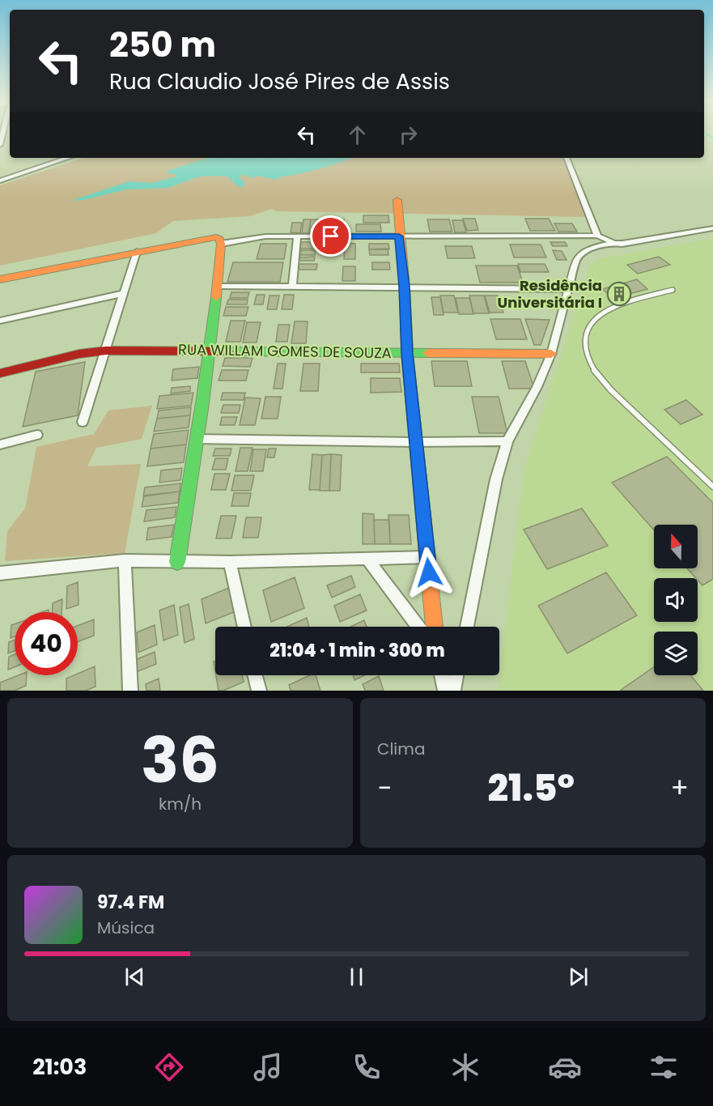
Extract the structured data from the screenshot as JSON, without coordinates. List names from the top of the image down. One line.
{"streets":{"street":["RUA WILLAM GOMES DE SOUZA"]},"places":{"building":["Residência Universitária I"]},"north":"top","page":{"turn":["250 m","Rua Claudio José Pires de Assis"],"limit":"40","trip":"21:04 · 1 min · 300 m","tile":[["36","km/h"],"Clima"],"heat":["−","21.5°","+"],"song":["97.4 FM","Música"],"tabs":"21:03"}}
